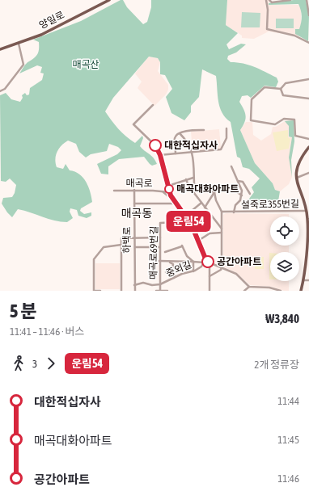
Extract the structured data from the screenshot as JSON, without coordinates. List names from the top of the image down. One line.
{"streets":{"main road":["양일로"],"street":["매곡로","설죽로355번길","하백로","매곡로69번길","중외길"]},"crossings":[["매곡로","하백로"],["매곡로","매곡로69번길"],["매곡로","중외길"],["하백로","중외길"],["매곡로69번길","중외길"]],"districts":["매곡동"],"parks":["매곡산"],"places":["대한적십자사","매곡대화아파트","공간아파트"],"lines":["bus line 운림54"],"page":{"on_map":"운림54","heading":["5 분","11:41 – 11:46 · 버스","₩3,840"],"legs":["3","운림54","2개 정류장"],"list":[{"name":"대한적십자사","value":"11:44"},{"name":"매곡대화아파트","value":"11:45"},{"name":"공간아파트","value":"11:46"}]}}
